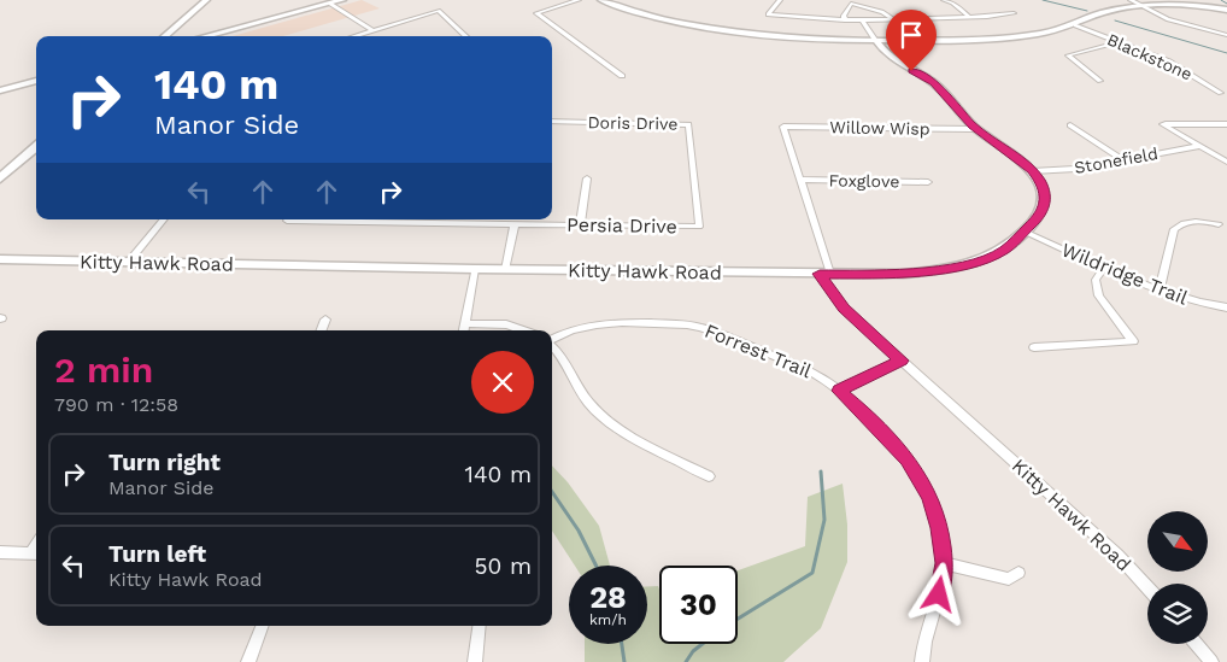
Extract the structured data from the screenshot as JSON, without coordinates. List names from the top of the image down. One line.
{"streets":{"street":["Blackstone","Doris Drive","Willow Wisp","Stonefield","Foxglove","Persia Drive","Kitty Hawk Road","Wildridge Trail","Forrest Trail"]},"crossings":[["Doris Drive","Persia Drive"],["Willow Wisp","Foxglove"]],"north":"bottom right","page":{"turn":["140 m","Manor Side"],"heading":["2 min","790 m · 12:58"],"list":[{"name":"Turn right","note":"Manor Side","value":"140 m"},{"name":"Turn left","note":"Kitty Hawk Road","value":"50 m"}],"speed":"28 km/h","limit":"30"}}
